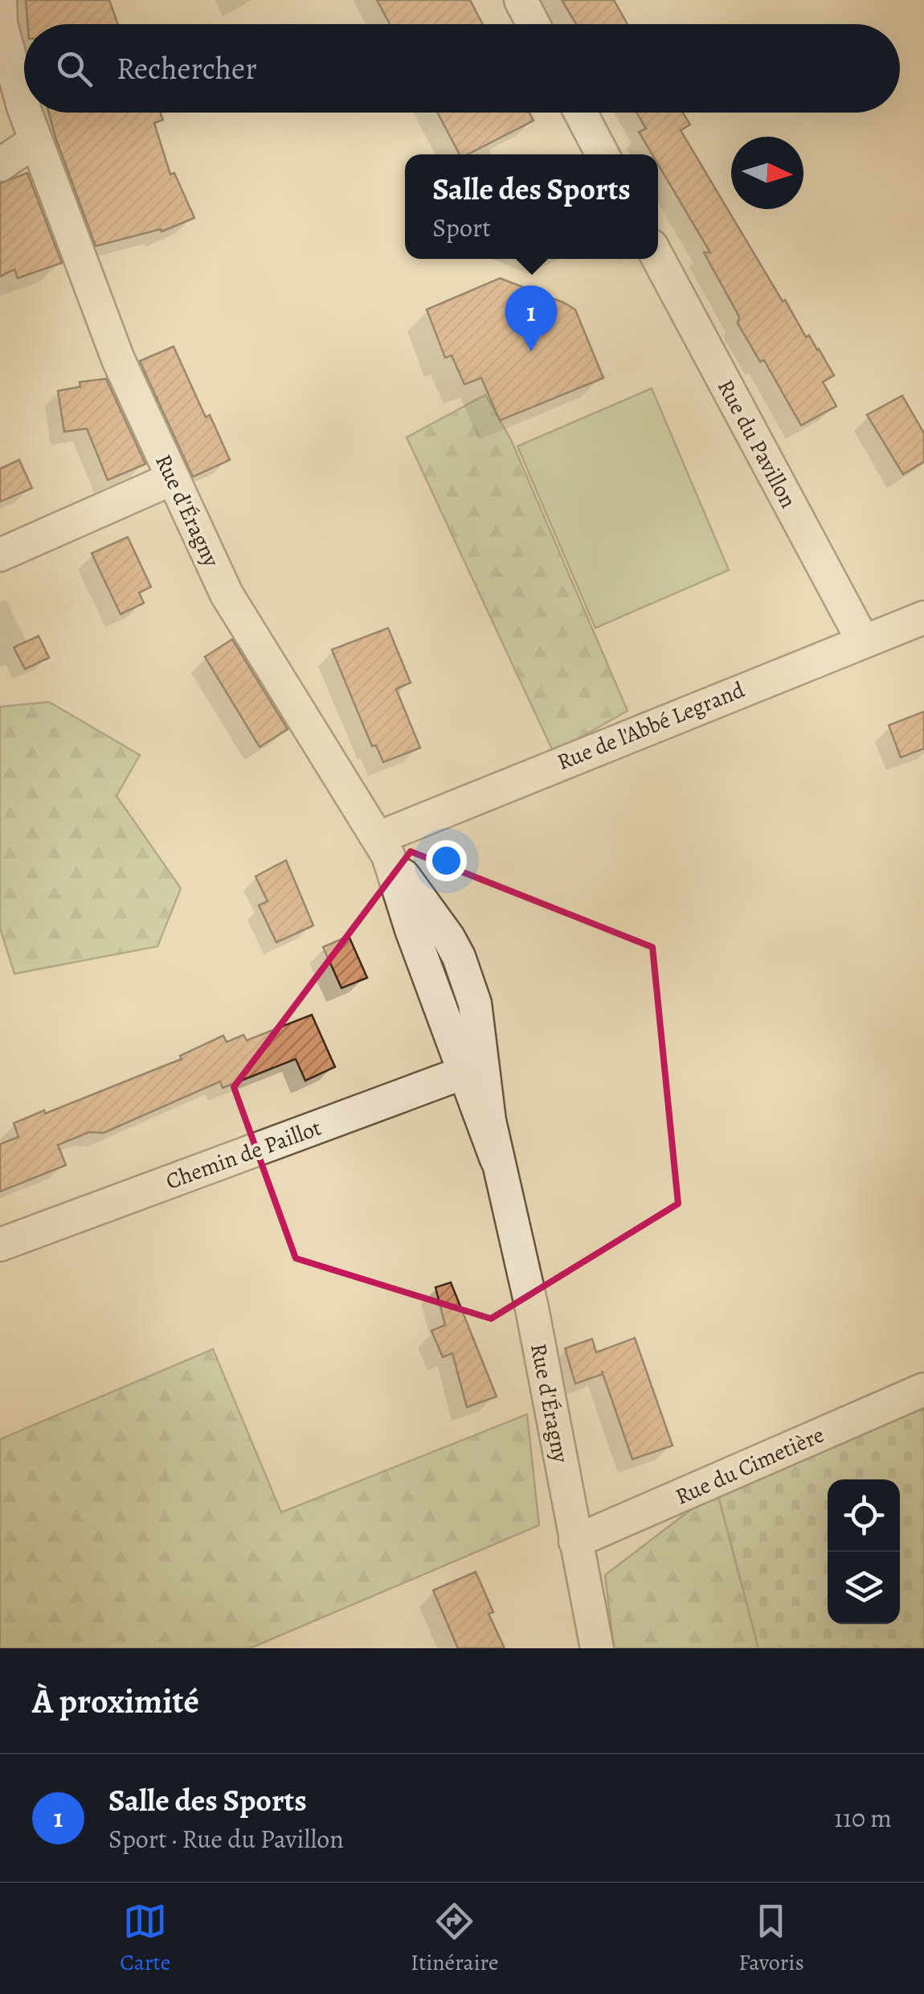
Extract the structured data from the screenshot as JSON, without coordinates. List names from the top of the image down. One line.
{"streets":{"street":["Rue du Pavillon","Rue d'Éragny","Rue de l'Abbé Legrand","Chemin de Paillot","Rue du Cimetière"]},"crossings":[["Rue du Pavillon","Rue de l'Abbé Legrand"],["Rue d'Éragny","Rue de l'Abbé Legrand"],["Rue d'Éragny","Chemin de Paillot"],["Rue d'Éragny","Rue du Cimetière"]],"north":"right","page":{"search":"Rechercher","popup":["Salle des Sports","Sport"],"pins":"1","heading":"À proximité","list":[{"mark":"1","name":"Salle des Sports","note":"Sport · Rue du Pavillon","value":"110 m"}],"nav":["Carte","Itinéraire","Favoris"]}}
